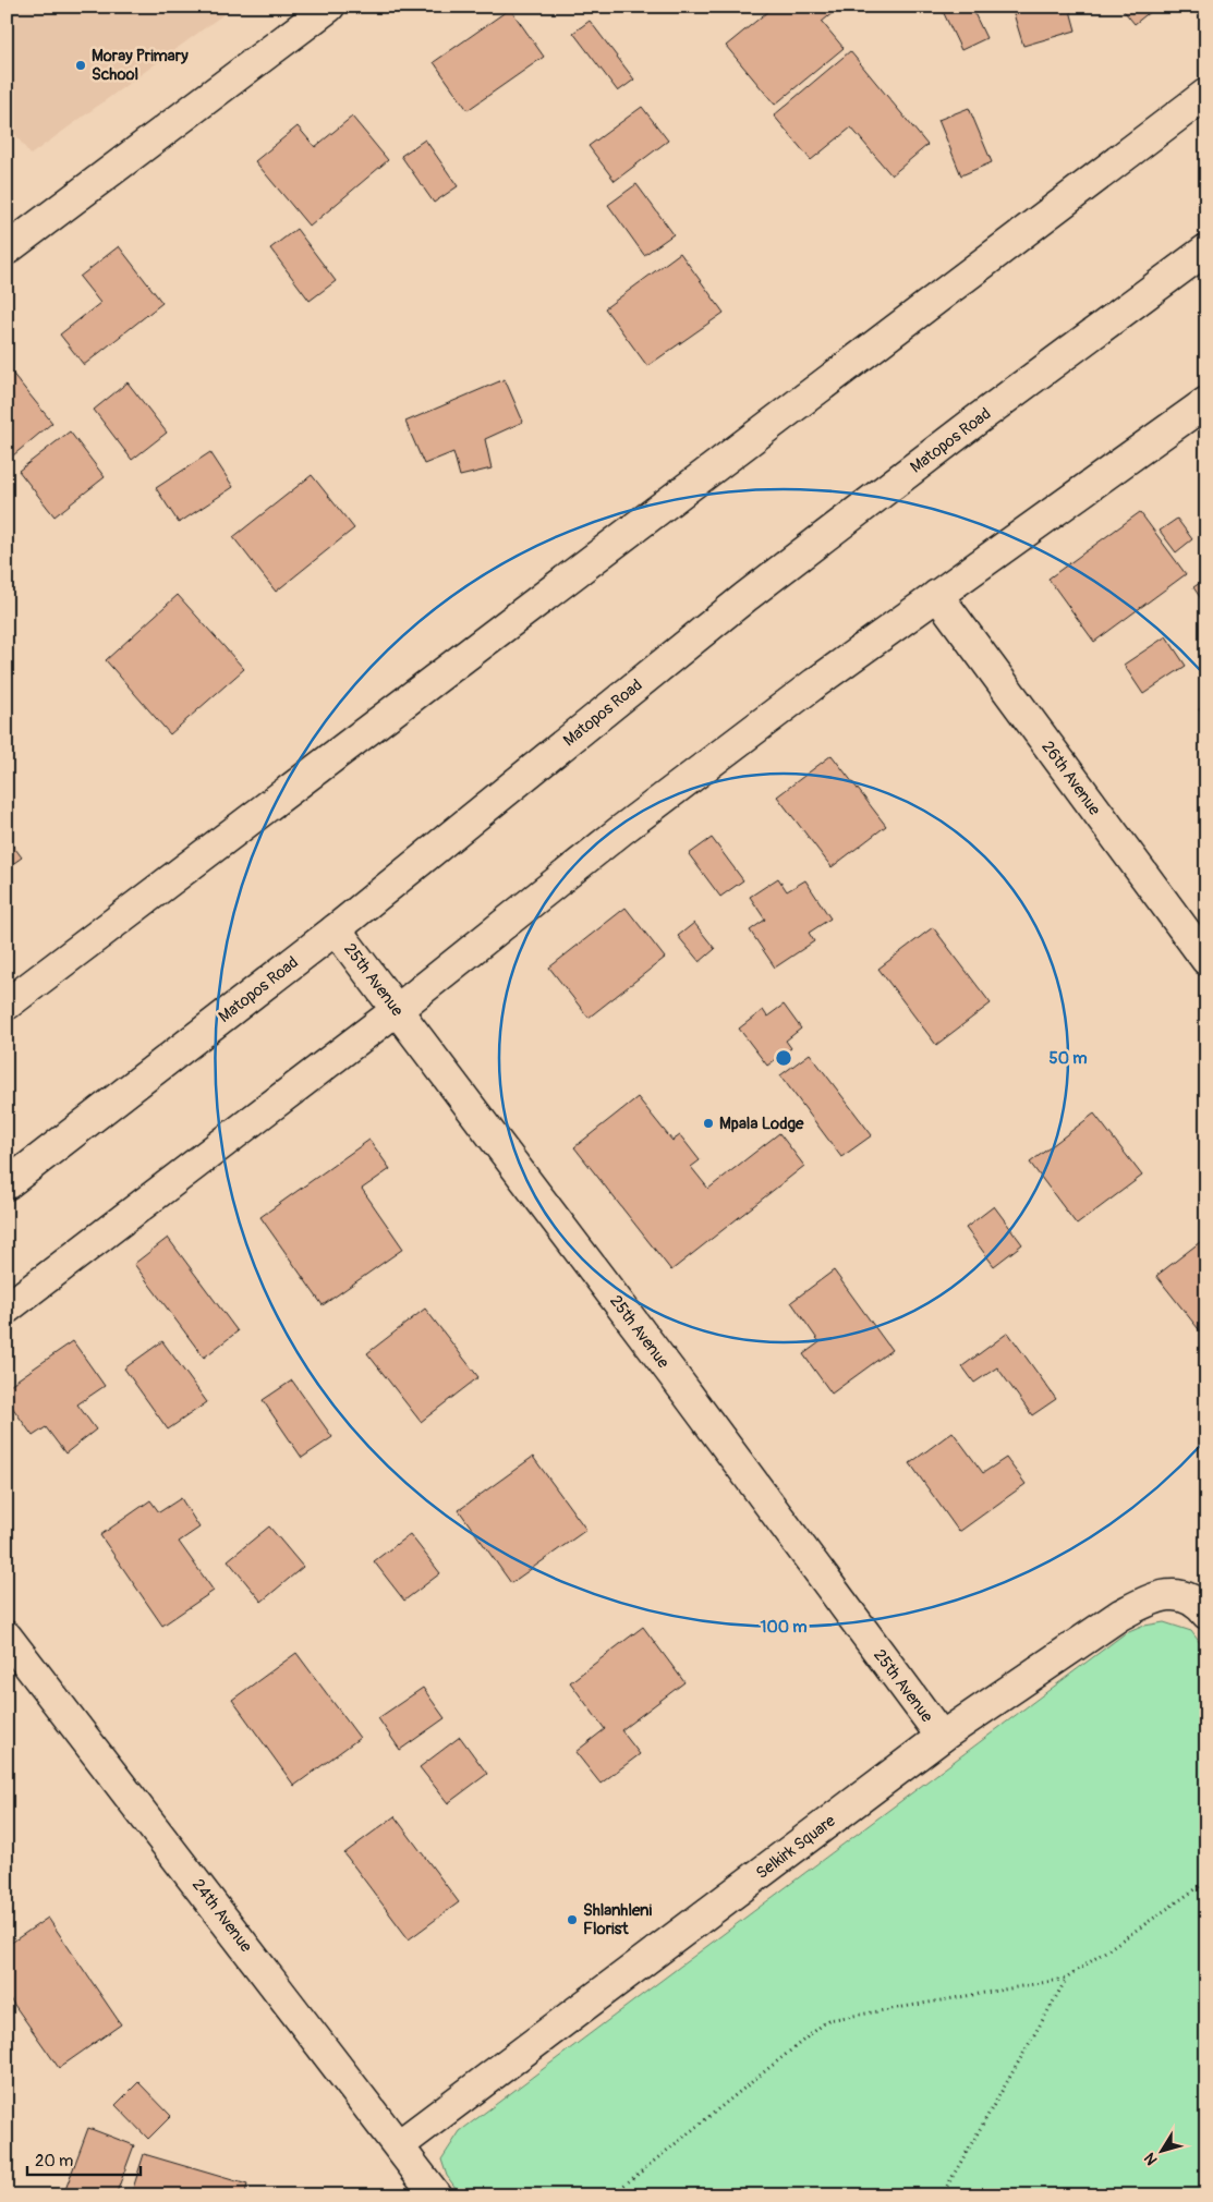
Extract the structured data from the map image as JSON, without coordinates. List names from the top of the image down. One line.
{"streets":{"street":["Matopos Road","26th Avenue","25th Avenue","Selkirk Square","24th Avenue"]},"crossings":[["Matopos Road","25th Avenue"],["25th Avenue","Selkirk Square"],["Selkirk Square","24th Avenue"]],"places":["Moray Primary School","Mpala Lodge","Shlanhleni Florist"],"scale_bar":"20 m","north":"bottom left","rings":["50 m","100 m"]}
